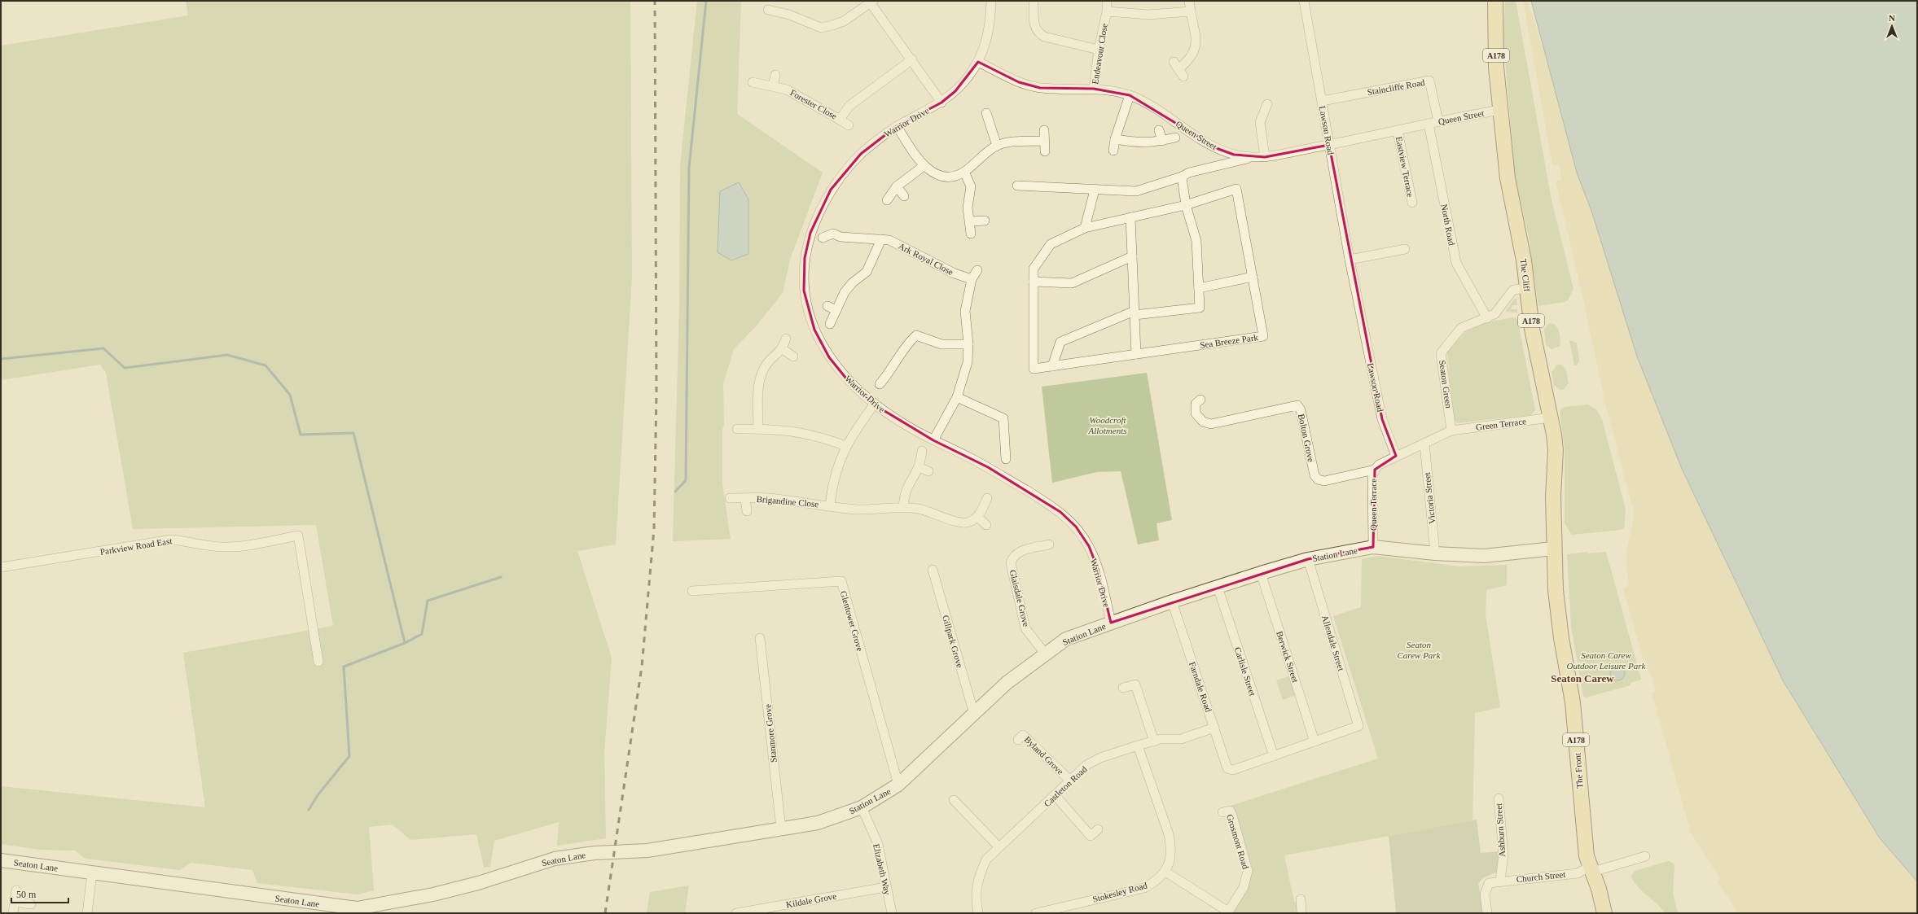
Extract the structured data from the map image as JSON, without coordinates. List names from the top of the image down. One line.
{"streets":{"main road":["A178","The Cliff","Station Lane","The Front","Seaton Lane"],"street":["Endeavour Close","Staincliffe Road","Forester Close","Queen Street","Warrior Drive","Lawson Road","Eastview Terrace","North Road","Ark Royal Close","Sea Breeze Park","Seaton Green","Green Terrace","Bolton Grove","Victoria Street","Brigandine Close","Queen Terrace","Parkview Road East","Glaisdale Grove","Glentower Grove","Gillpark Grove","Allendale Street","Berwick Street","Carlisle Street","Farndale Road","Stanmore Grove","Byland Grove","Castleton Road","Ashburn Street","Grosmont Road","Elizabeth Way","Church Street","Stokesley Road","Kildale Grove"]},"crossings":[["Endeavour Close","Queen Street"],["Staincliffe Road","Queen Street"],["Staincliffe Road","Lawson Road"],["Queen Street","Warrior Drive"],["Queen Street","Lawson Road"],["Queen Street","Eastview Terrace"],["Queen Street","North Road"],["Queen Street","The Cliff"],["Warrior Drive","Brigandine Close"],["Warrior Drive","Station Lane"],["Lawson Road","Queen Terrace"],["North Road","Seaton Green"],["The Cliff","Seaton Green"],["The Cliff","Green Terrace"],["The Cliff","Station Lane"],["The Cliff","The Front"],["Seaton Green","Green Terrace"],["Green Terrace","Victoria Street"],["Green Terrace","Queen Terrace"],["Bolton Grove","Queen Terrace"],["Victoria Street","Queen Terrace"],["Victoria Street","Station Lane"],["Queen Terrace","Station Lane"],["Station Lane","Glaisdale Grove"],["Station Lane","Glentower Grove"],["Station Lane","Gillpark Grove"],["Station Lane","Allendale Street"],["Station Lane","Berwick Street"],["Station Lane","Carlisle Street"],["Station Lane","Farndale Road"],["Station Lane","Stanmore Grove"],["Station Lane","The Front"],["Station Lane","Seaton Lane"],["Station Lane","Elizabeth Way"],["Allendale Street","Berwick Street"],["Carlisle Street","Farndale Road"],["Farndale Road","Castleton Road"],["Byland Grove","Castleton Road"],["The Front","Church Street"],["Ashburn Street","Church Street"],["Elizabeth Way","Kildale Grove"]],"districts":["Seaton Carew"],"parks":["Woodcroft Allotments","Seaton Carew Park","Seaton Carew Outdoor Leisure Park"],"scale_bar":"50 m","north":"top"}
